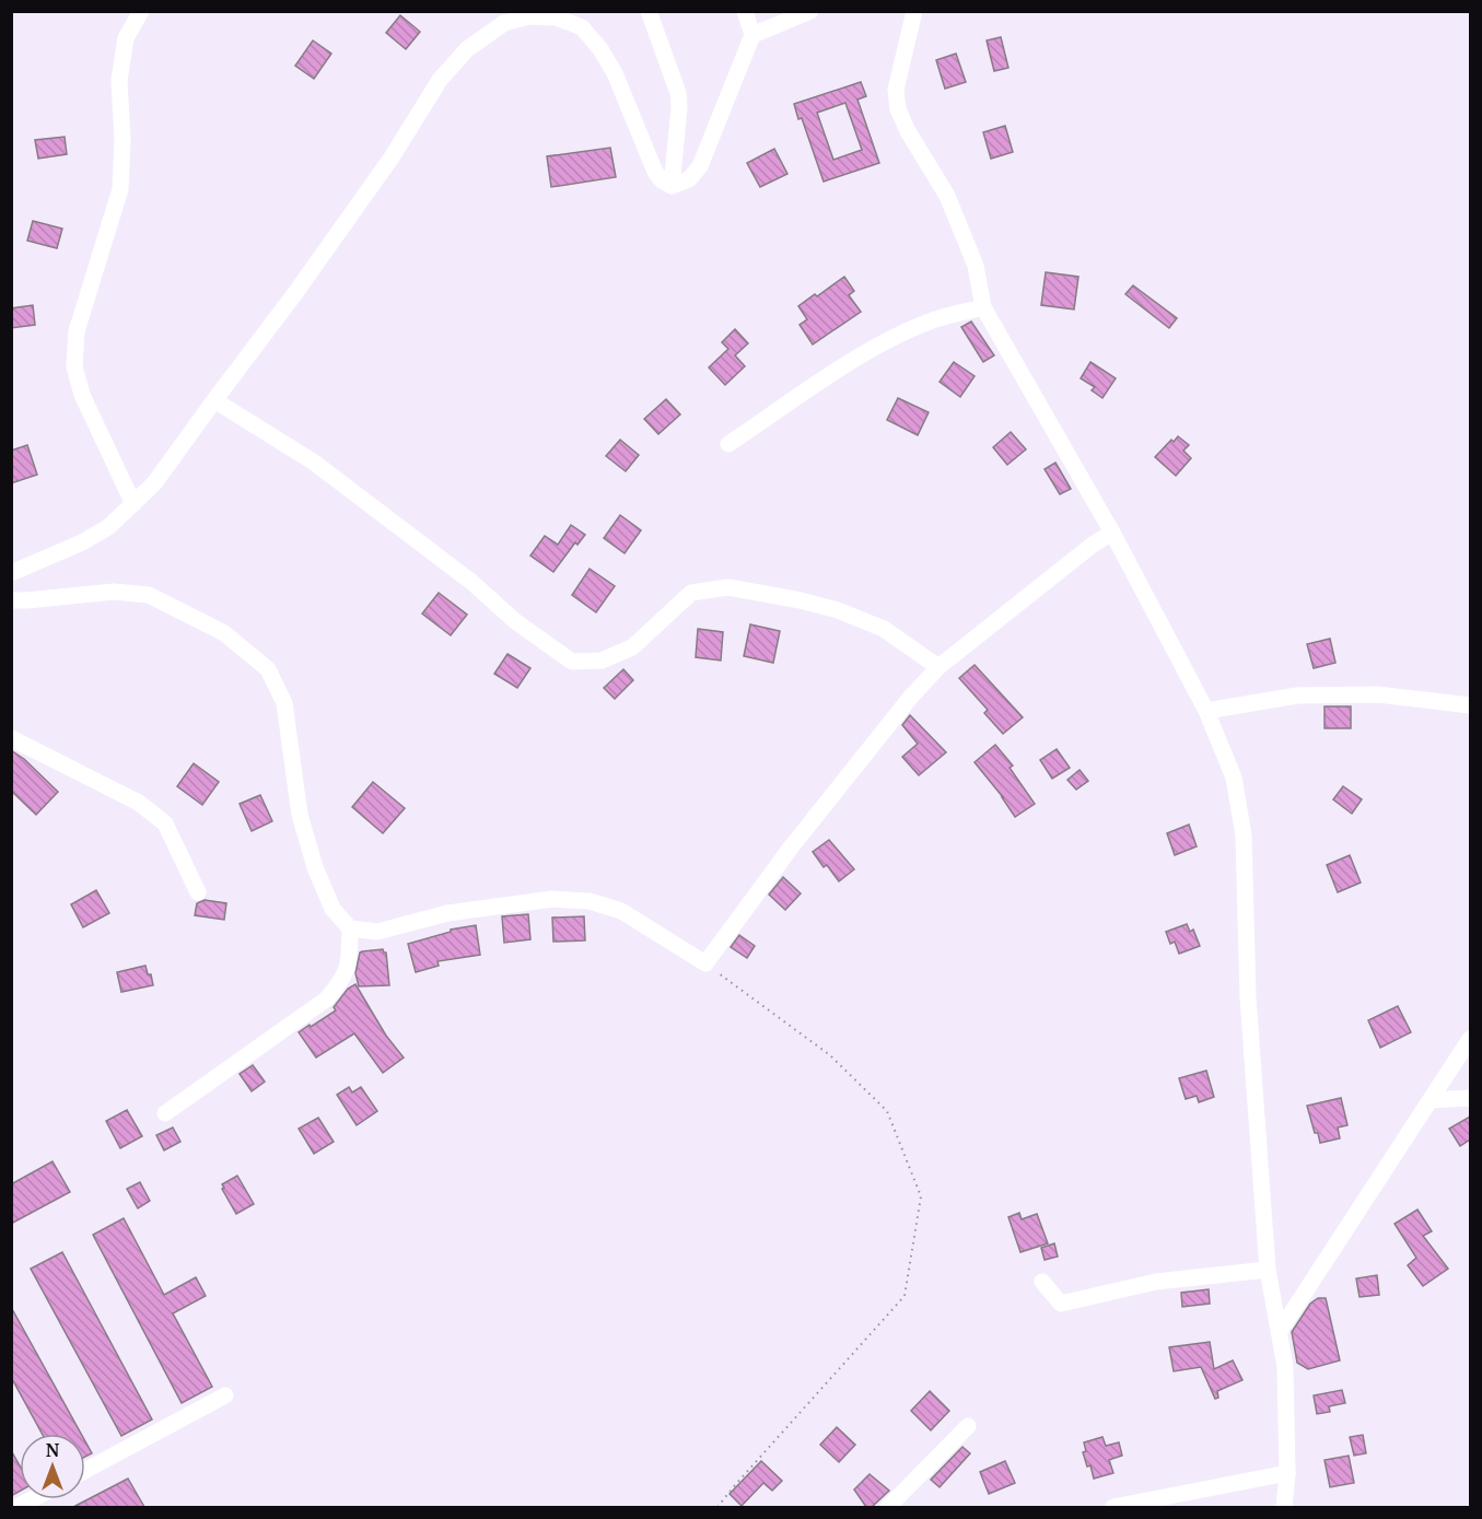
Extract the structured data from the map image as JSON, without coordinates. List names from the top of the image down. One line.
{"north":"top"}
